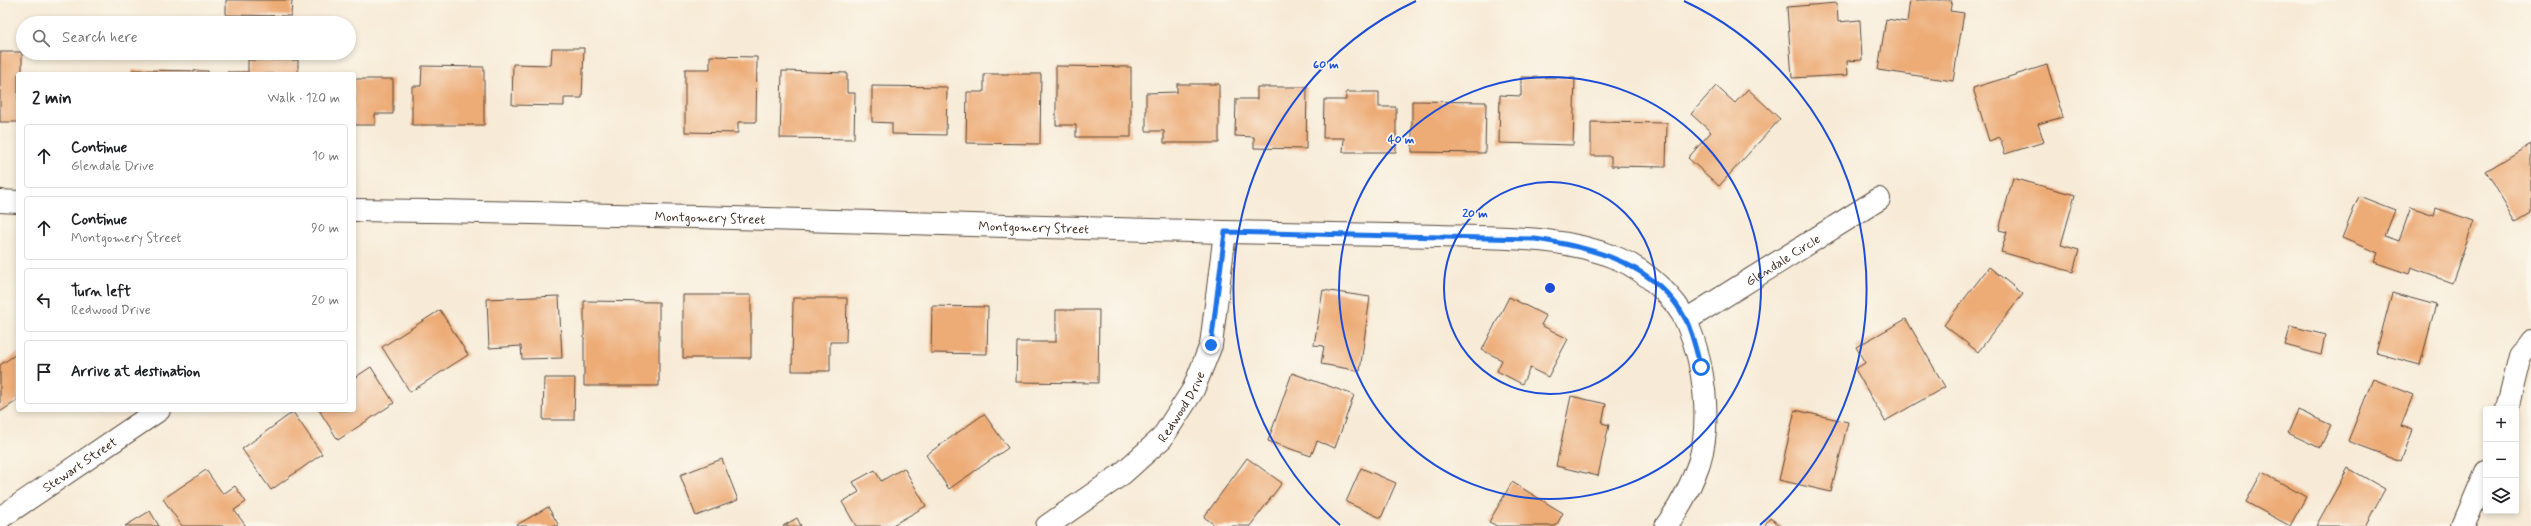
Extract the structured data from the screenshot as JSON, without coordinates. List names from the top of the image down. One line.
{"streets":{"street":["Montgomery Street","Glendale Circle","Redwood Drive","Stewart Street"]},"crossings":[["Montgomery Street","Glendale Circle"],["Montgomery Street","Redwood Drive"]],"page":{"search":"Search here","heading":["2 min","Walk · 120 m"],"list":[["Continue","Glendale Drive","10 m"],["Continue","Montgomery Street","90 m"],["Turn left","Redwood Drive","20 m"],"Arrive at destination"],"map_buttons":["+","−"]},"rings":["60 m","40 m","20 m"]}
